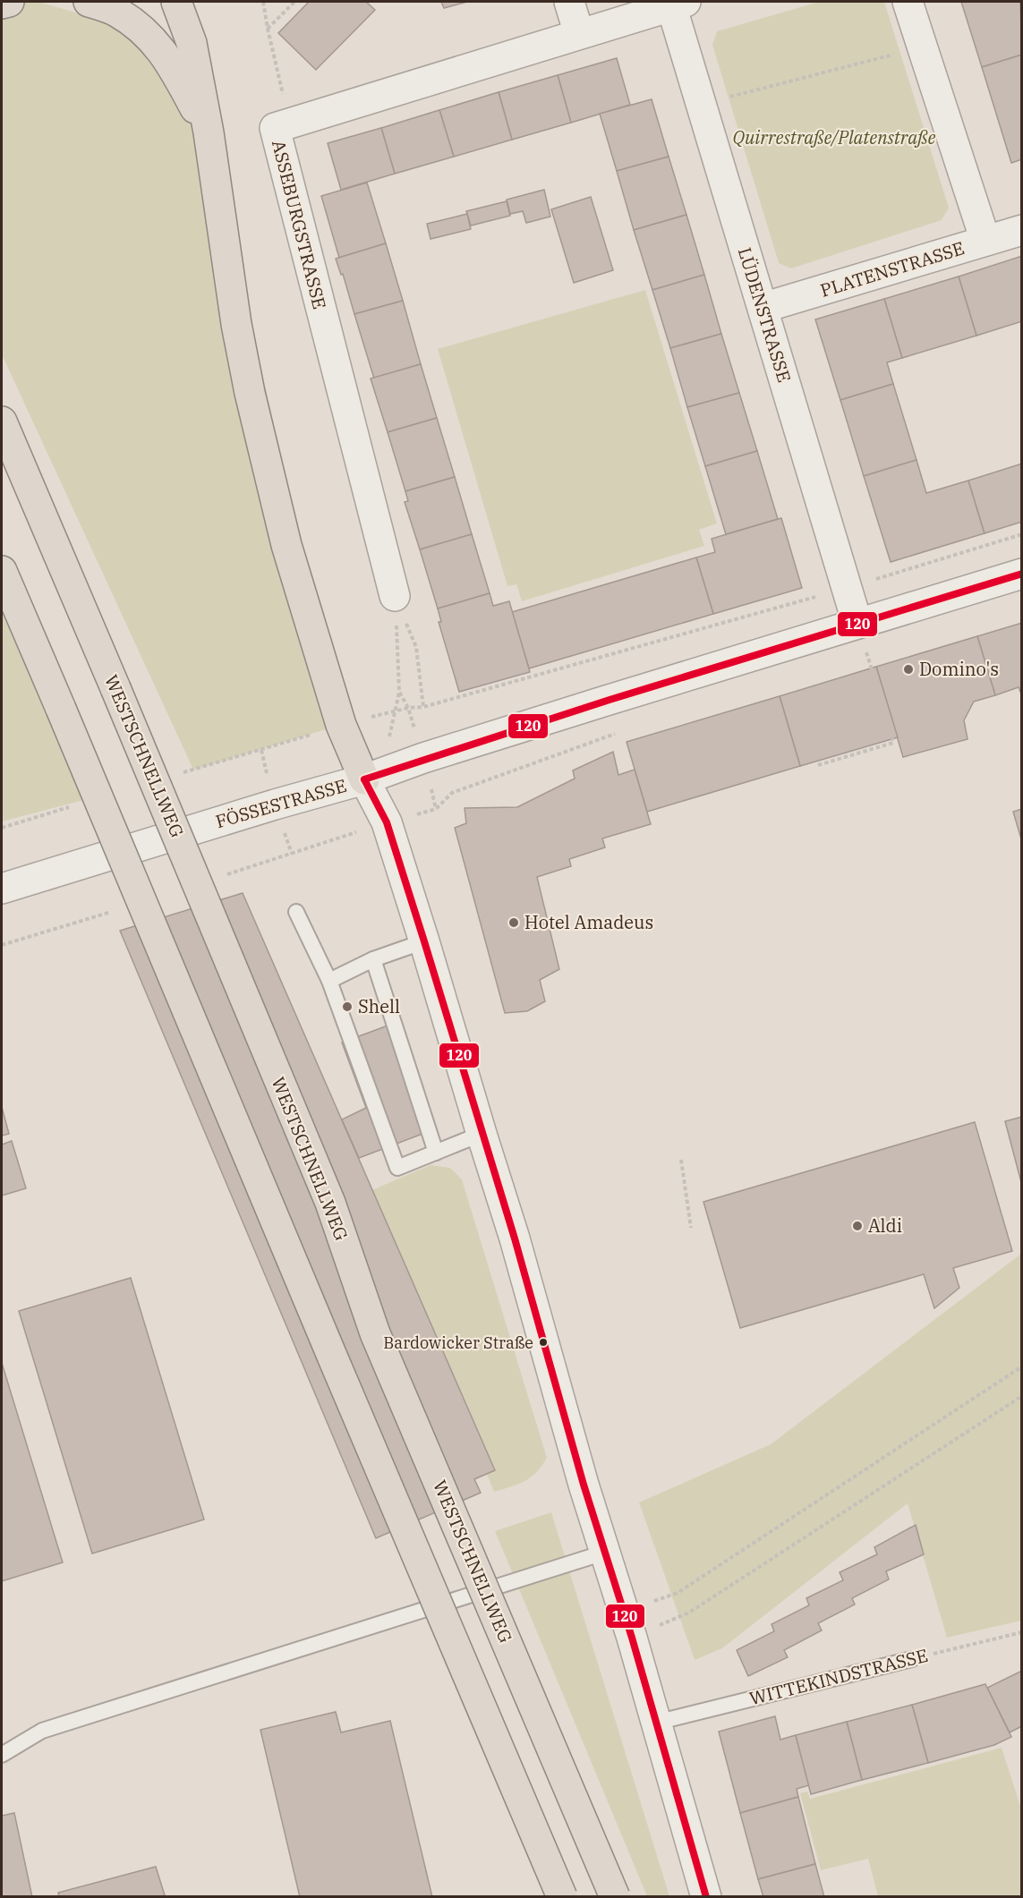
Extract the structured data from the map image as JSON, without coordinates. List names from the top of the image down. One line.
{"streets":{"highway":["WESTSCHNELLWEG"],"street":["ASSEBURGSTRASSE","PLATENSTRASSE","LÜDENSTRASSE","FÖSSESTRASSE"],"lane":["WITTEKINDSTRASSE"]},"crossings":[["ASSEBURGSTRASSE","LÜDENSTRASSE"],["PLATENSTRASSE","LÜDENSTRASSE"],["LÜDENSTRASSE","FÖSSESTRASSE"]],"parks":["Quirrestraße/Platenstraße"],"places":["Domino's","Hotel Amadeus","Shell","Aldi","Bardowicker Straße"],"lines":["transit line 120"]}
